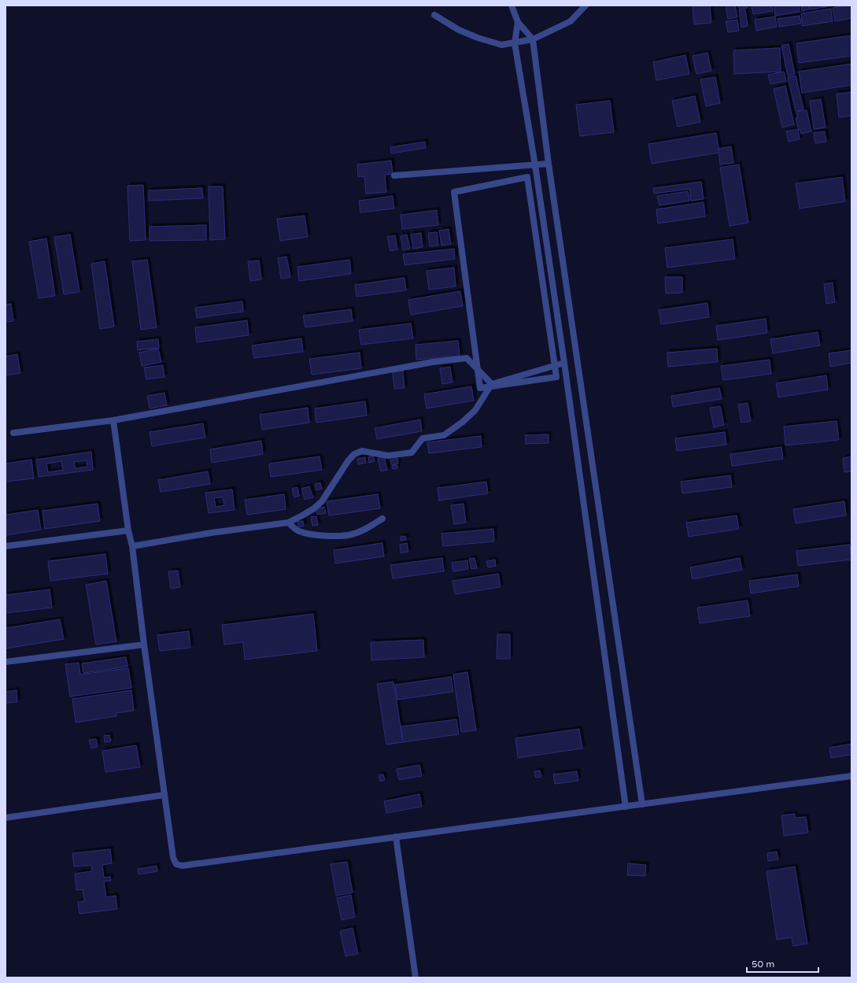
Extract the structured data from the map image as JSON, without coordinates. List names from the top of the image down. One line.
{"scale_bar":"50 m"}
